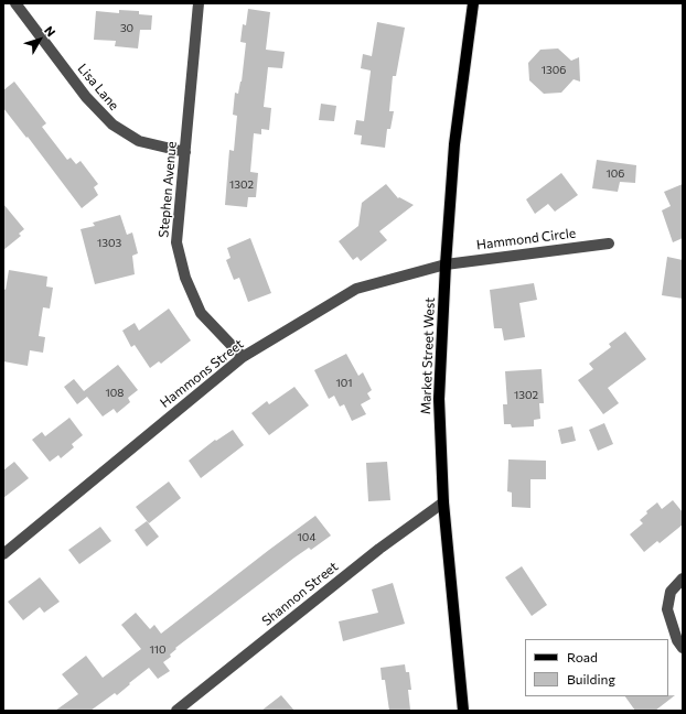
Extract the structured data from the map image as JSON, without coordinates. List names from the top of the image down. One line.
{"streets":{"main road":["Market Street West"],"street":["Lisa Lane","Stephen Avenue","Hammond Circle","Hammons Street","Shannon Street"]},"crossings":[["Lisa Lane","Stephen Avenue"],["Stephen Avenue","Hammons Street"],["Hammond Circle","Market Street West"],["Hammond Circle","Hammons Street"],["Market Street West","Hammons Street"],["Market Street West","Shannon Street"]],"house_numbers":["30","1306","106","1302","1303","101","108","1302","104","110"],"legend":["Road","Building"],"north":"top right"}
